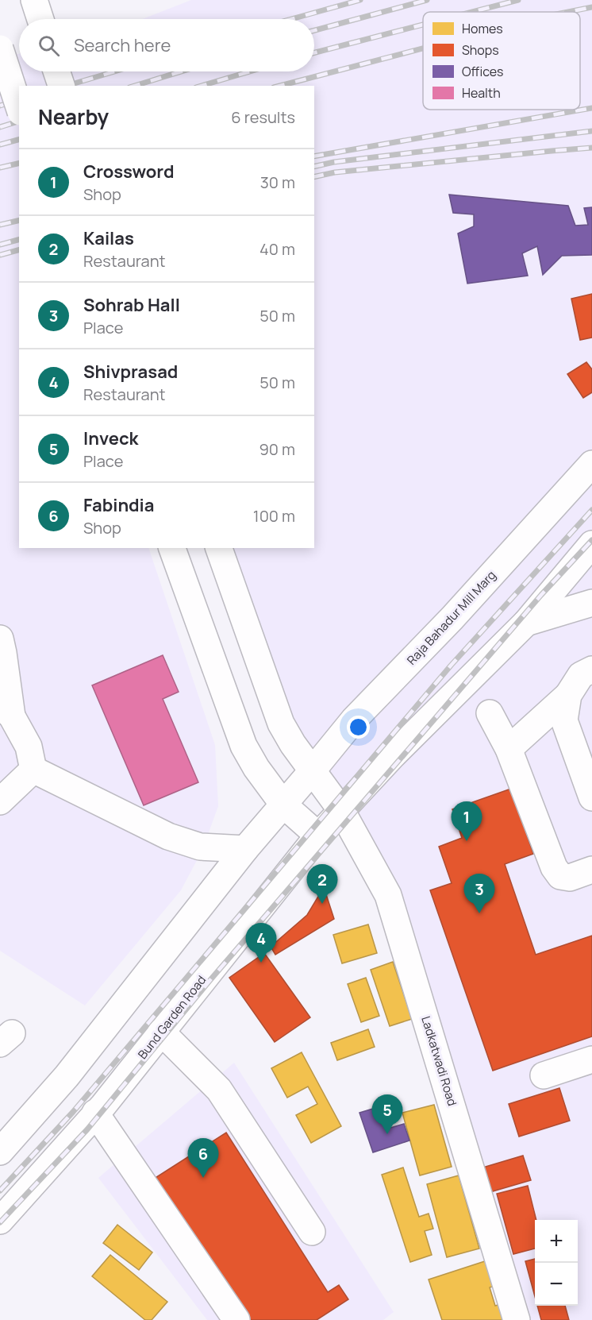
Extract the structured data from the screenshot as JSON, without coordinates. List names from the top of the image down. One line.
{"streets":{"main road":["Raja Bahadur Mill Marg","Bund Garden Road","Ladkatwadi Road"]},"crossings":[["Raja Bahadur Mill Marg","Ladkatwadi Road"],["Bund Garden Road","Ladkatwadi Road"]],"legend":["Homes","Shops","Offices","Health"],"page":{"search":"Search here","heading":["Nearby","6 results"],"list":[{"mark":"1","name":"Crossword","note":"Shop","value":"30 m"},{"mark":"2","name":"Kailas","note":"Restaurant","value":"40 m"},{"mark":"3","name":"Sohrab Hall","note":"Place","value":"50 m"},{"mark":"4","name":"Shivprasad","note":"Restaurant","value":"50 m"},{"mark":"5","name":"Inveck","note":"Place","value":"90 m"},{"mark":"6","name":"Fabindia","note":"Shop","value":"100 m"}],"pins":["1","2","3","4","5","6"],"map_buttons":["+","−"]}}
